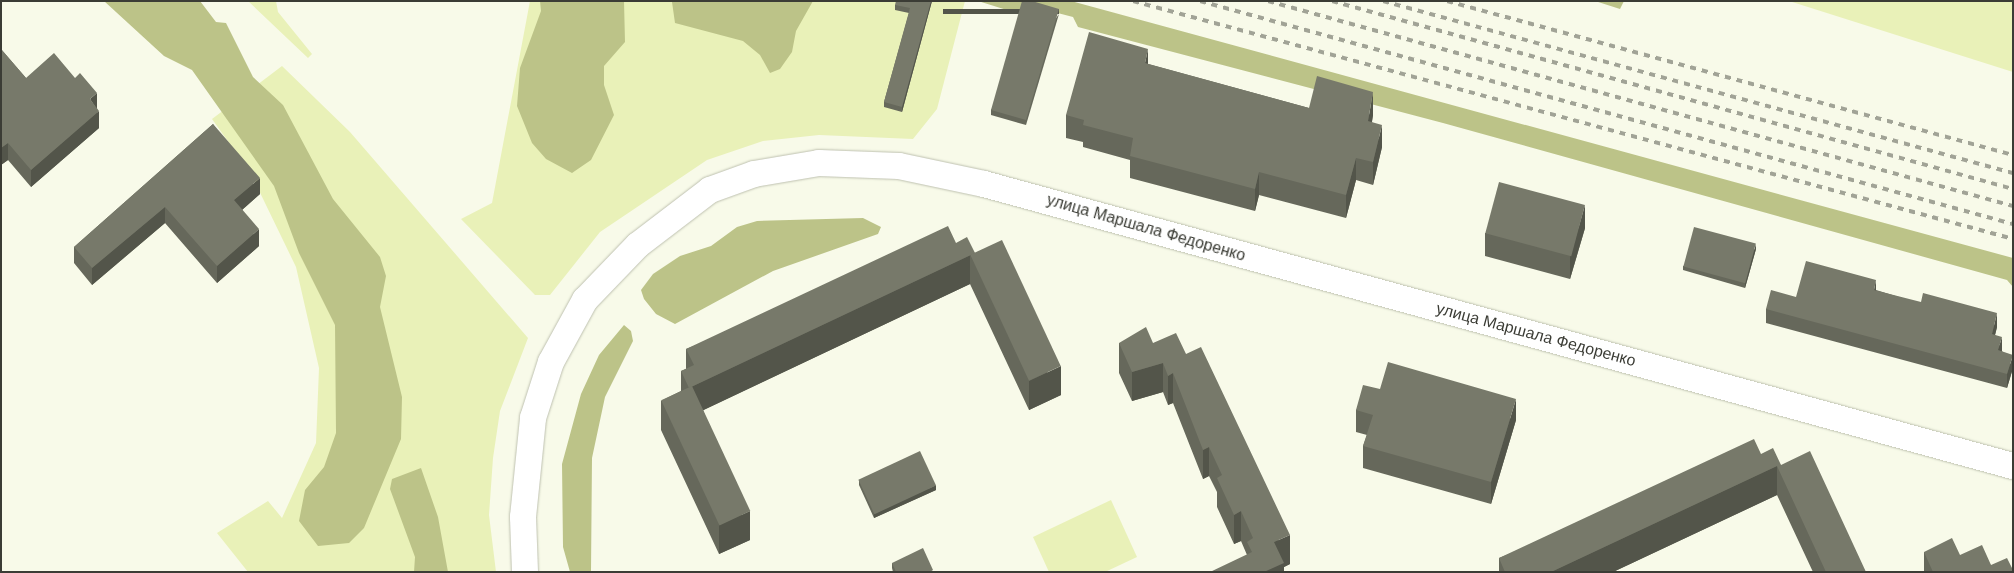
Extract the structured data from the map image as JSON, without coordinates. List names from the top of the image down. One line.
{"streets":{"street":["улица Маршала Федоренко"]}}
